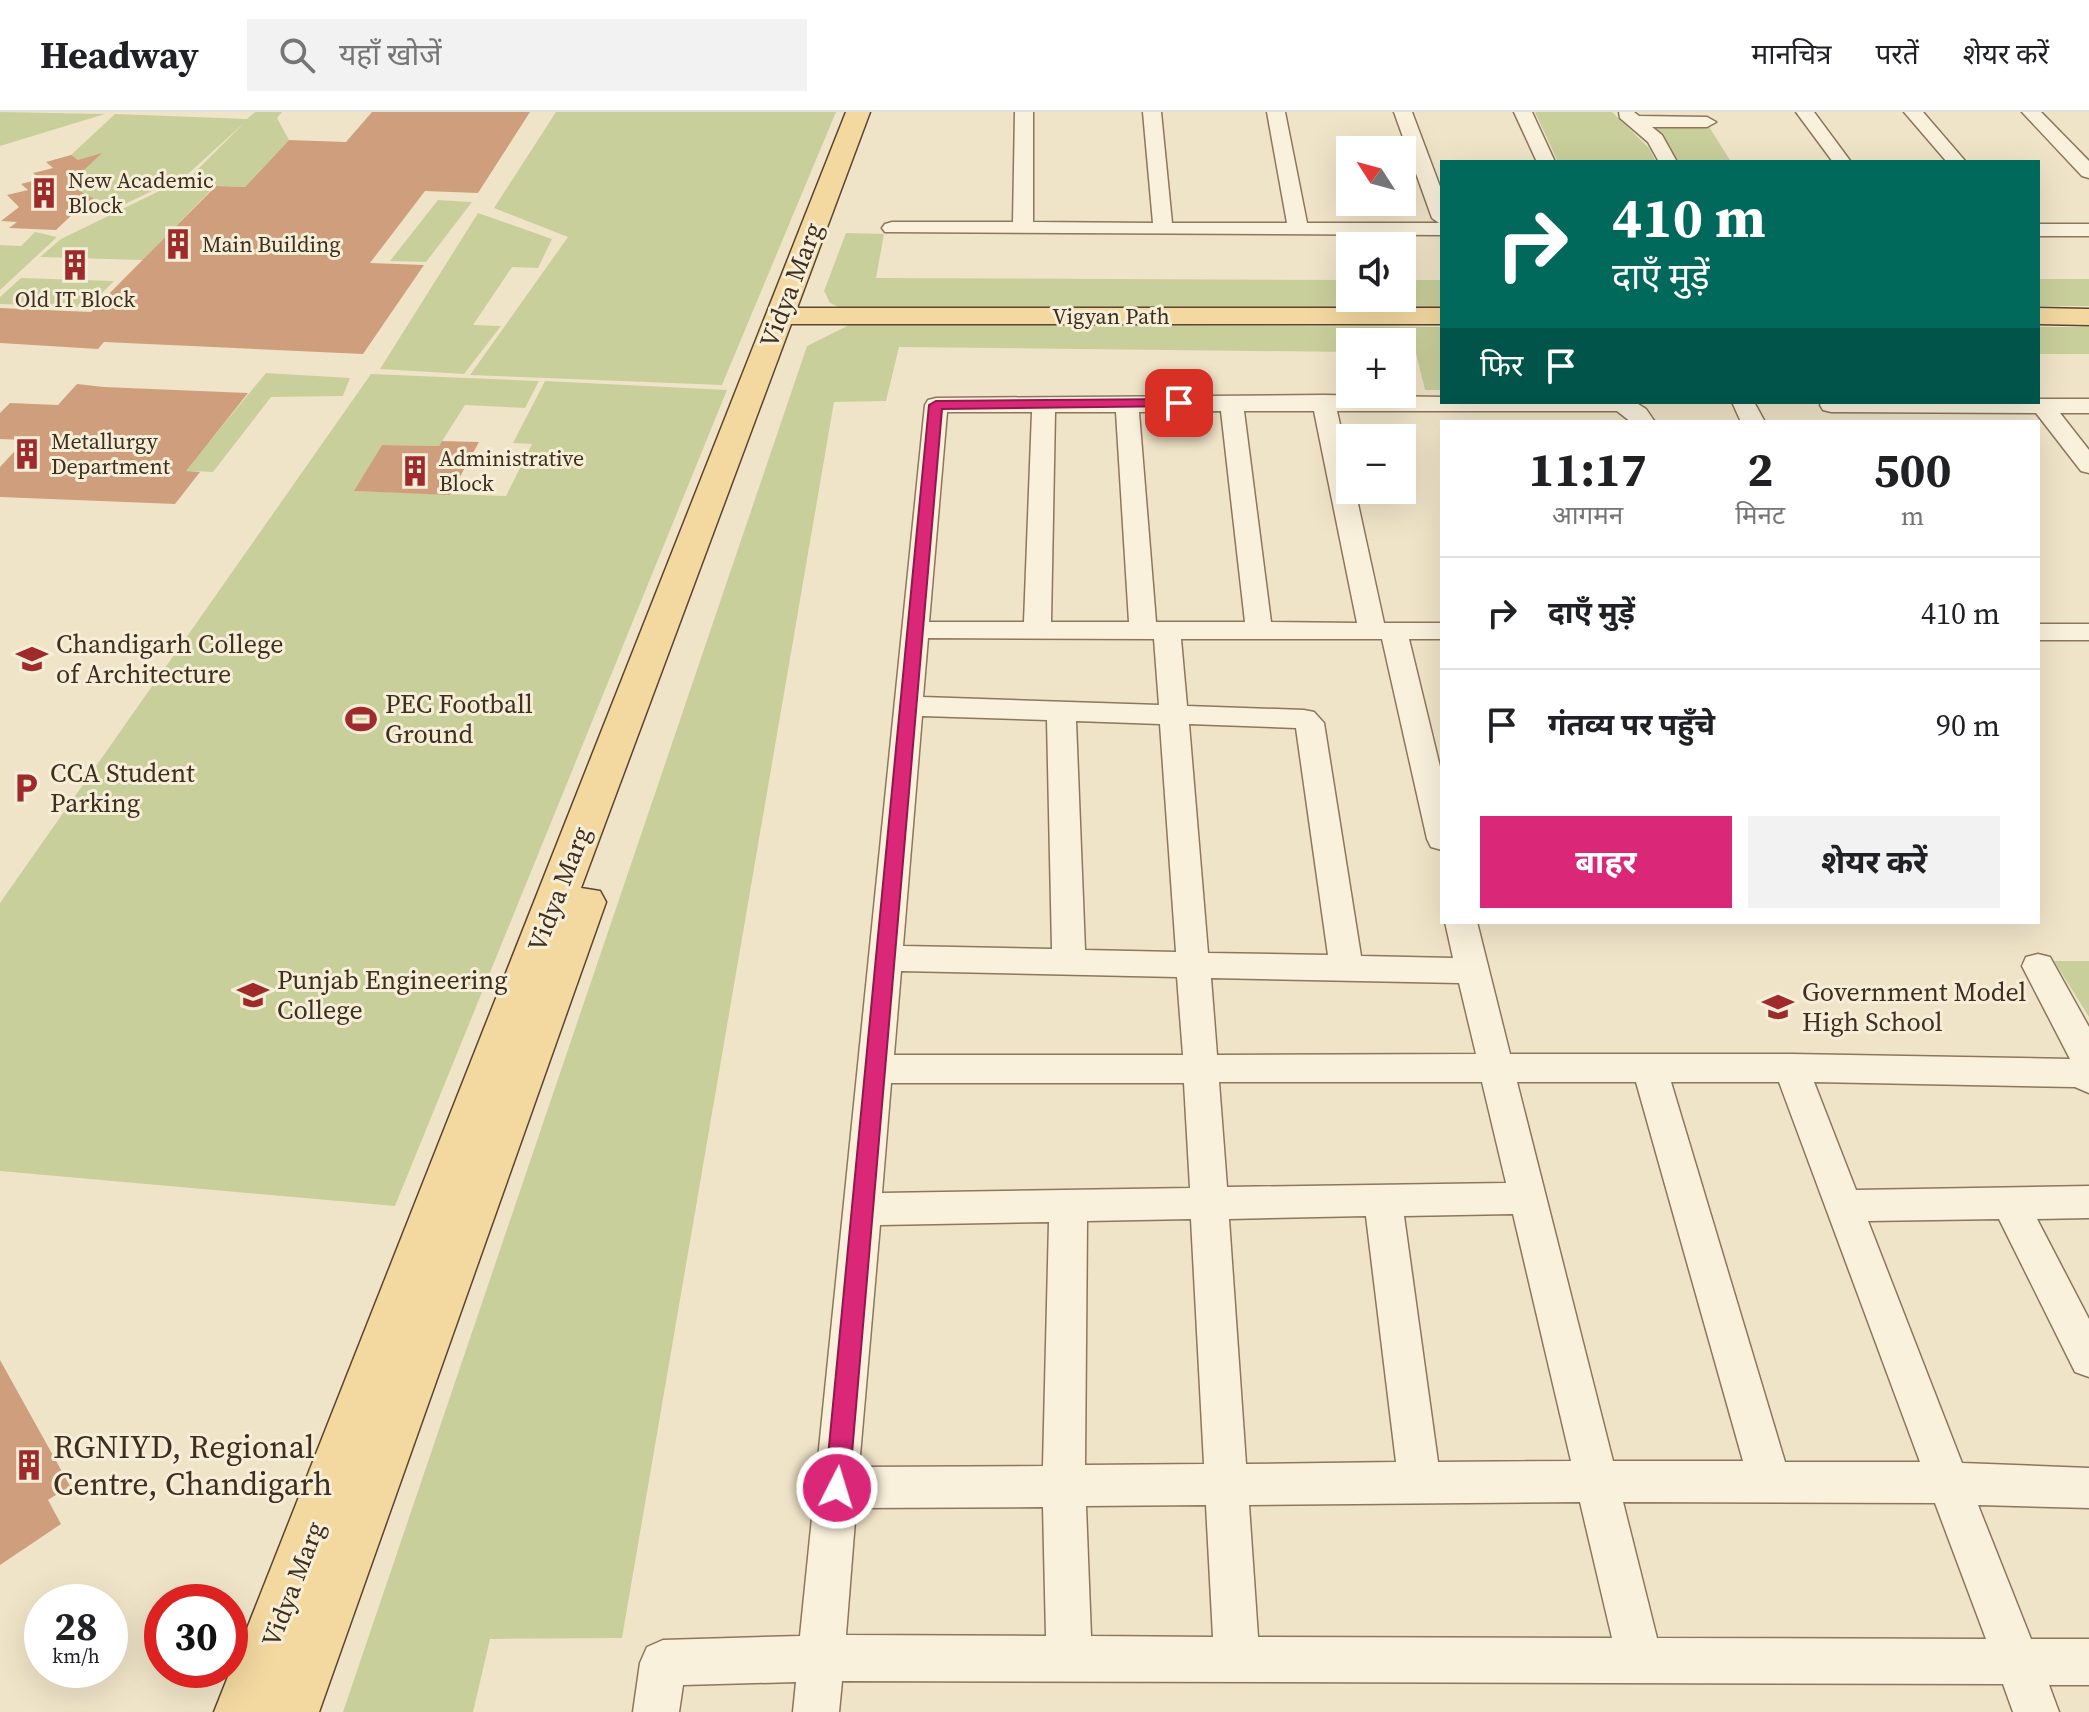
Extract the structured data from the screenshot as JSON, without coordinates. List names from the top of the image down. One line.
{"streets":{"main road":["Vidya Marg","Vigyan Path"]},"crossings":[["Vidya Marg","Vigyan Path"]],"places":{"building":["New Academic Block","Main Building","Old IT Block","Metallurgy Department","Administrative Block","RGNIYD, Regional Centre, Chandigarh"],"school or university":["Chandigarh College of Architecture","Punjab Engineering College","Government Model High School"],"sports":["PEC Football Ground"],"parking":["CCA Student Parking"]},"north":"top left","page":{"header":"Headway","search":"यहाँ खोजें","nav":["मानचित्र","परतें","शेयर करें"],"map_buttons":["+","−"],"turn":["410 m","दाएँ मुड़ें"],"then":"फिर","eta":["11:17","आगमन","2","मिनट","500","m"],"list":[{"name":"दाएँ मुड़ें","value":"410 m"},{"name":"गंतव्य पर पहुँचे","value":"90 m"}],"buttons":["बाहर","शेयर करें"],"speed":"28 km/h","limit":"30"}}
